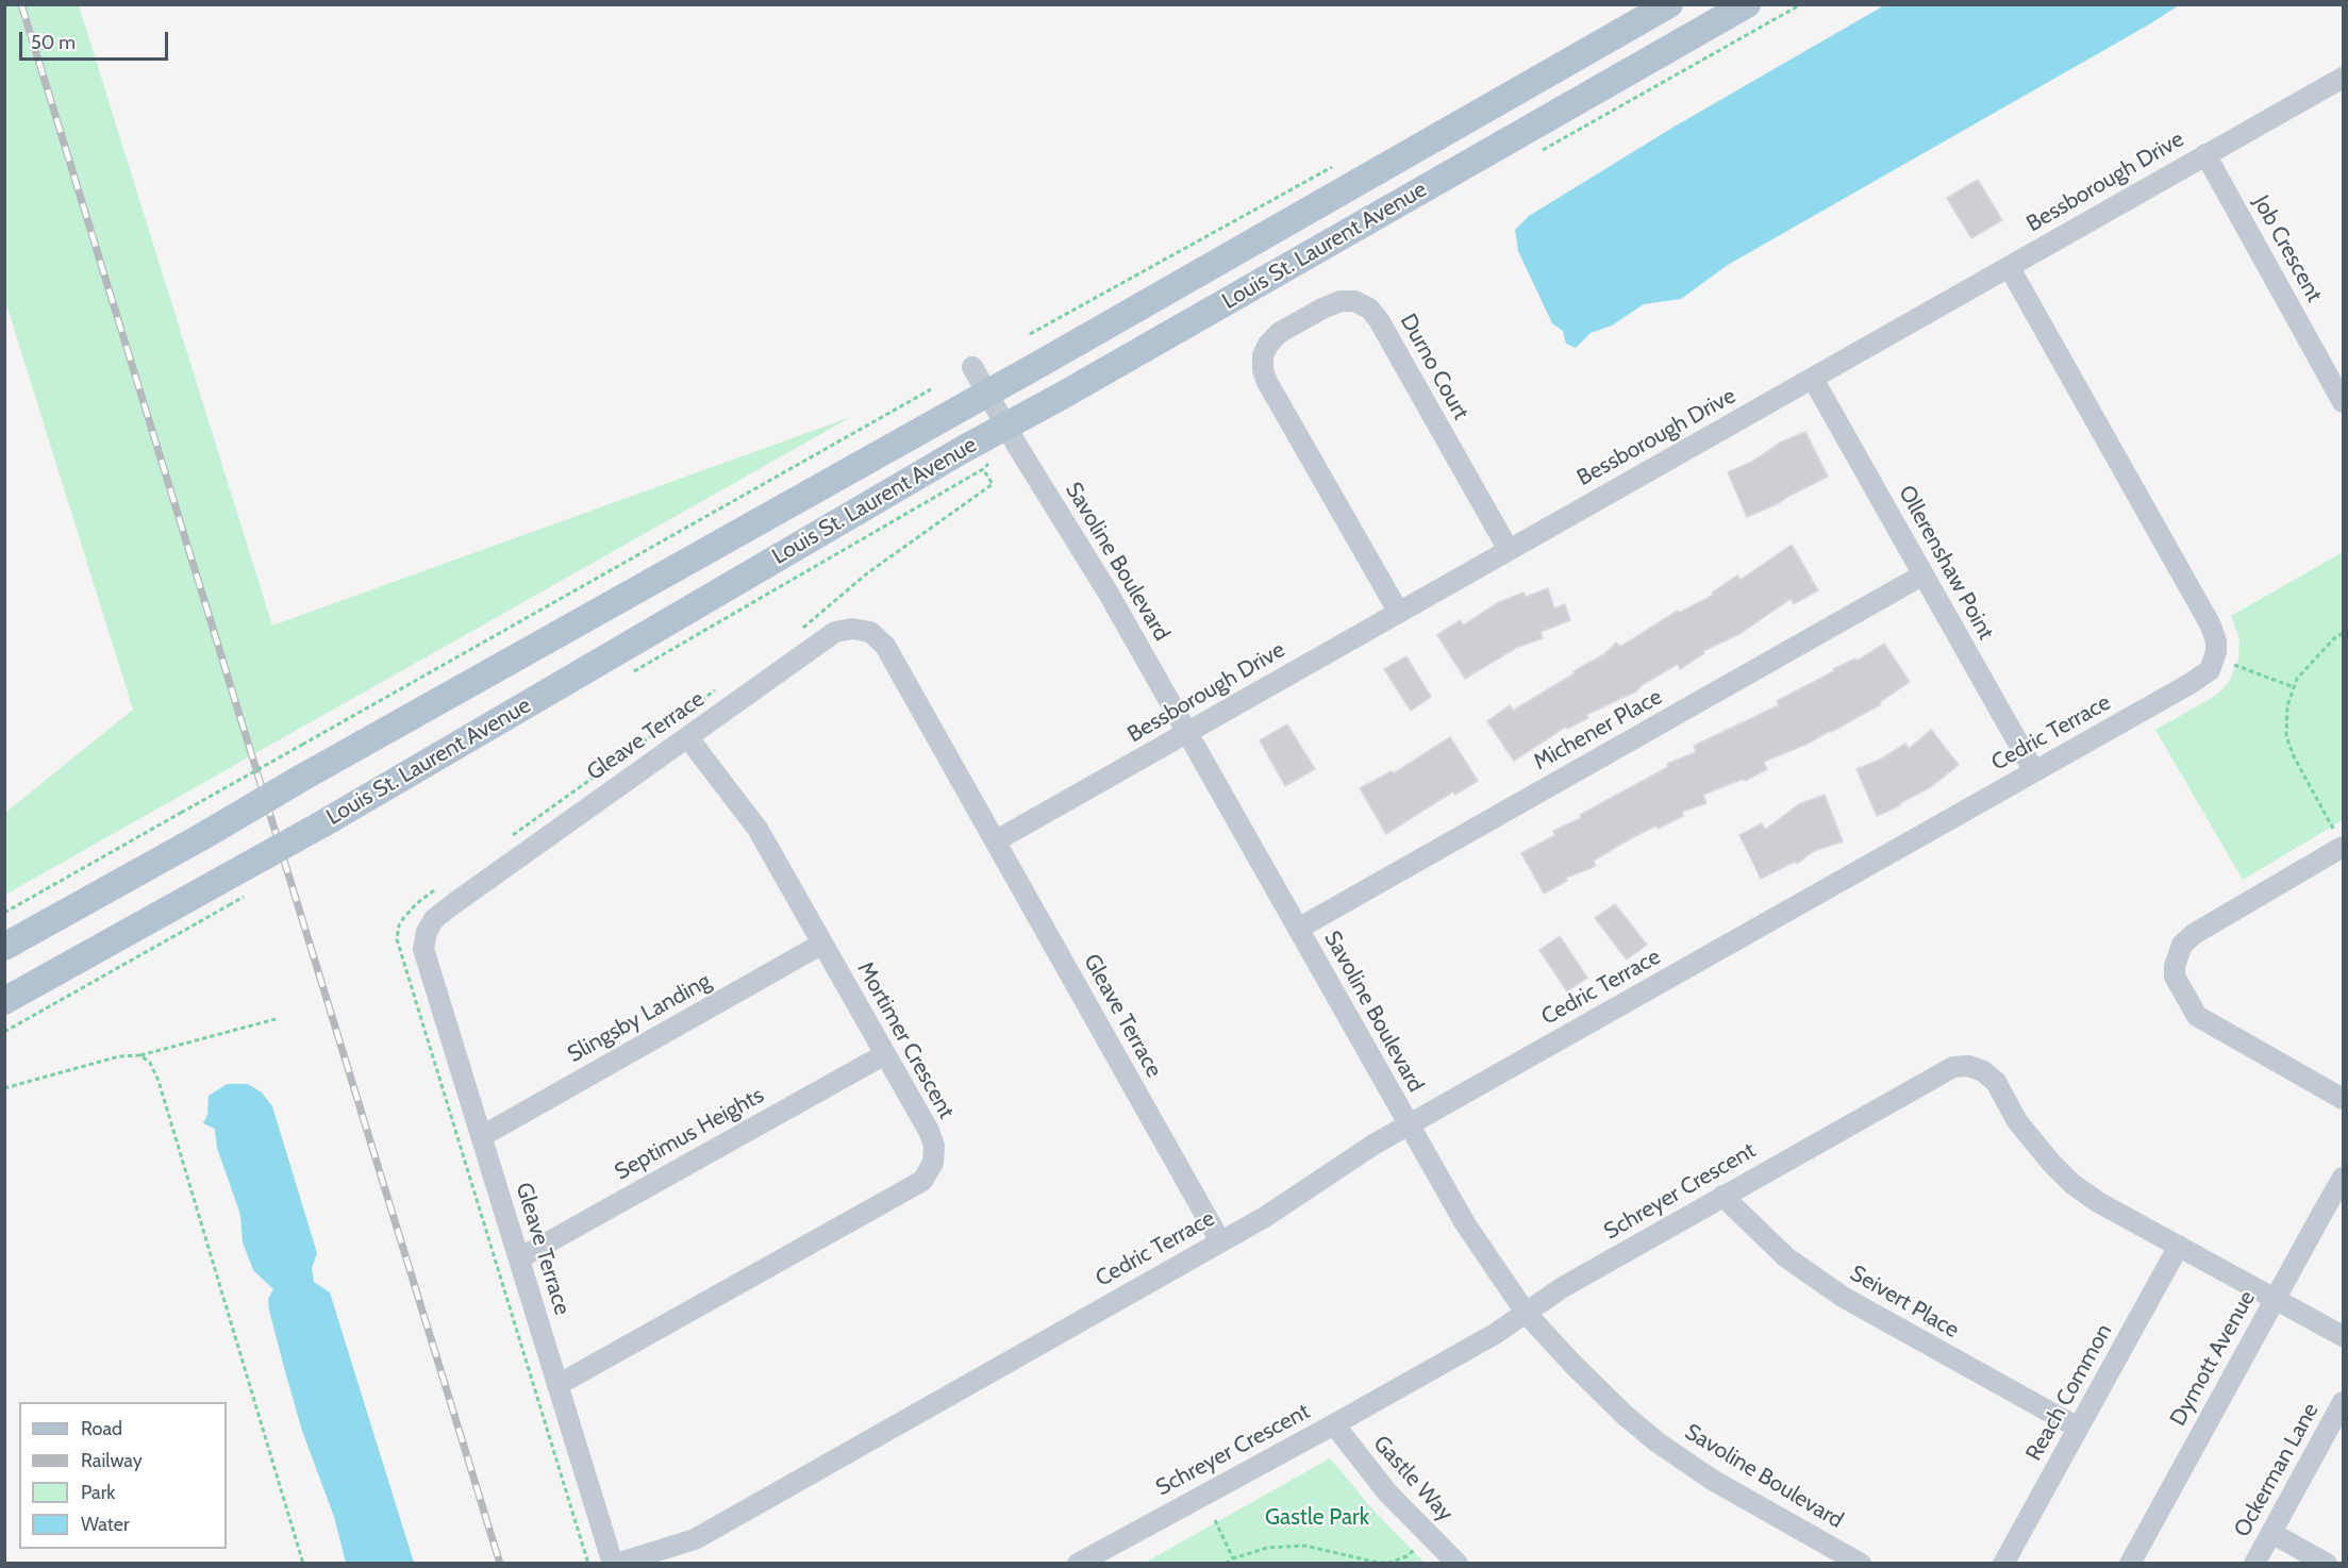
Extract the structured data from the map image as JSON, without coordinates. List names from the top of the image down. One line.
{"streets":{"main road":["Louis St. Laurent Avenue"],"street":["Bessborough Drive","Job Crescent","Durno Court","Savoline Boulevard","Ollerenshaw Point","Michener Place","Cedric Terrace","Gleave Terrace","Slingsby Landing","Mortimer Crescent","Septimus Heights","Schreyer Crescent","Seivert Place","Dymott Avenue","Reach Common","Ockerman Lane","Gastle Way"]},"crossings":[["Bessborough Drive","Job Crescent"],["Bessborough Drive","Durno Court"],["Bessborough Drive","Savoline Boulevard"],["Bessborough Drive","Ollerenshaw Point"],["Bessborough Drive","Cedric Terrace"],["Bessborough Drive","Gleave Terrace"],["Louis St. Laurent Avenue","Savoline Boulevard"],["Savoline Boulevard","Michener Place"],["Savoline Boulevard","Cedric Terrace"],["Savoline Boulevard","Schreyer Crescent"],["Ollerenshaw Point","Michener Place"],["Ollerenshaw Point","Cedric Terrace"],["Cedric Terrace","Gleave Terrace"],["Gleave Terrace","Slingsby Landing"],["Gleave Terrace","Mortimer Crescent"],["Gleave Terrace","Septimus Heights"],["Slingsby Landing","Mortimer Crescent"],["Mortimer Crescent","Septimus Heights"],["Schreyer Crescent","Seivert Place"],["Schreyer Crescent","Dymott Avenue"],["Schreyer Crescent","Reach Common"],["Schreyer Crescent","Gastle Way"],["Seivert Place","Reach Common"]],"parks":["Gastle Park"],"legend":["Road","Railway","Park","Water"],"scale_bar":"50 m"}
